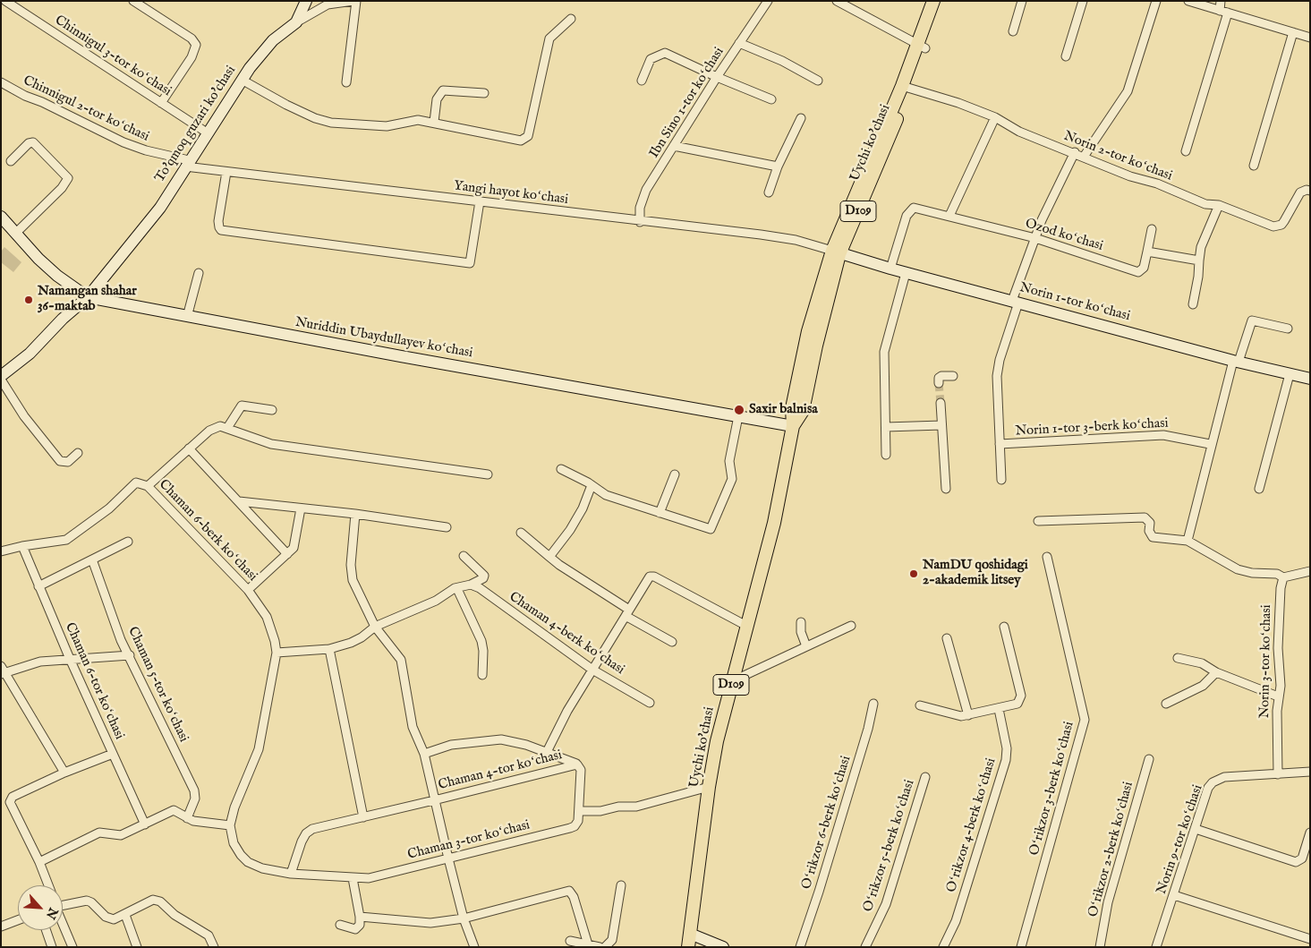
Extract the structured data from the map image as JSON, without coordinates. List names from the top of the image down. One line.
{"streets":{"main road":["Uychi ko'chasi","D109"],"street":["Chinnigul 3-tor koʻchasi","Ibn Sino 1-tor koʻchasi","Chinnigul 2-tor koʻchasi","To'qmoq guzari ko'chasi","Norin 2-tor koʻchasi","Yangi hayot koʻchasi","Ozod koʻchasi","Norin 1-tor koʻchasi","Nuriddin Ubaydullayev koʻchasi","Norin 1-tor 3-berk koʻchasi","Chaman 6-berk koʻchasi","Chaman 4-berk koʻchasi","Norin 3-tor koʻchasi","Chaman 6-tor koʻchasi","Chaman 5-tor koʻchasi","Chaman 4-tor koʻchasi","Oʻrikzor 3-berk koʻchasi","Oʻrikzor 6-berk koʻchasi","Oʻrikzor 4-berk koʻchasi","Norin 9-tor koʻchasi","Chaman 3-tor koʻchasi","Oʻrikzor 5-berk koʻchasi","Oʻrikzor 2-berk koʻchasi"]},"crossings":[["Chinnigul 3-tor koʻchasi","To'qmoq guzari ko'chasi"],["Ibn Sino 1-tor koʻchasi","Yangi hayot koʻchasi"],["Chinnigul 2-tor koʻchasi","To'qmoq guzari ko'chasi"],["Chinnigul 2-tor koʻchasi","Yangi hayot koʻchasi"],["To'qmoq guzari ko'chasi","Yangi hayot koʻchasi"],["To'qmoq guzari ko'chasi","Nuriddin Ubaydullayev koʻchasi"],["Uychi ko'chasi","Norin 2-tor koʻchasi"],["Uychi ko'chasi","Yangi hayot koʻchasi"],["Uychi ko'chasi","Norin 1-tor koʻchasi"],["Uychi ko'chasi","Nuriddin Ubaydullayev koʻchasi"],["Yangi hayot koʻchasi","Norin 1-tor koʻchasi"],["Ozod koʻchasi","Norin 1-tor koʻchasi"],["Chaman 6-berk koʻchasi","Chaman 6-tor koʻchasi"],["Norin 3-tor koʻchasi","Norin 9-tor koʻchasi"],["Chaman 4-tor koʻchasi","Chaman 3-tor koʻchasi"]],"places":["Namangan shahar 36-maktab","Saxir balnisa","NamDU qoshidagi 2-akademik litsey"],"north":"bottom right"}
